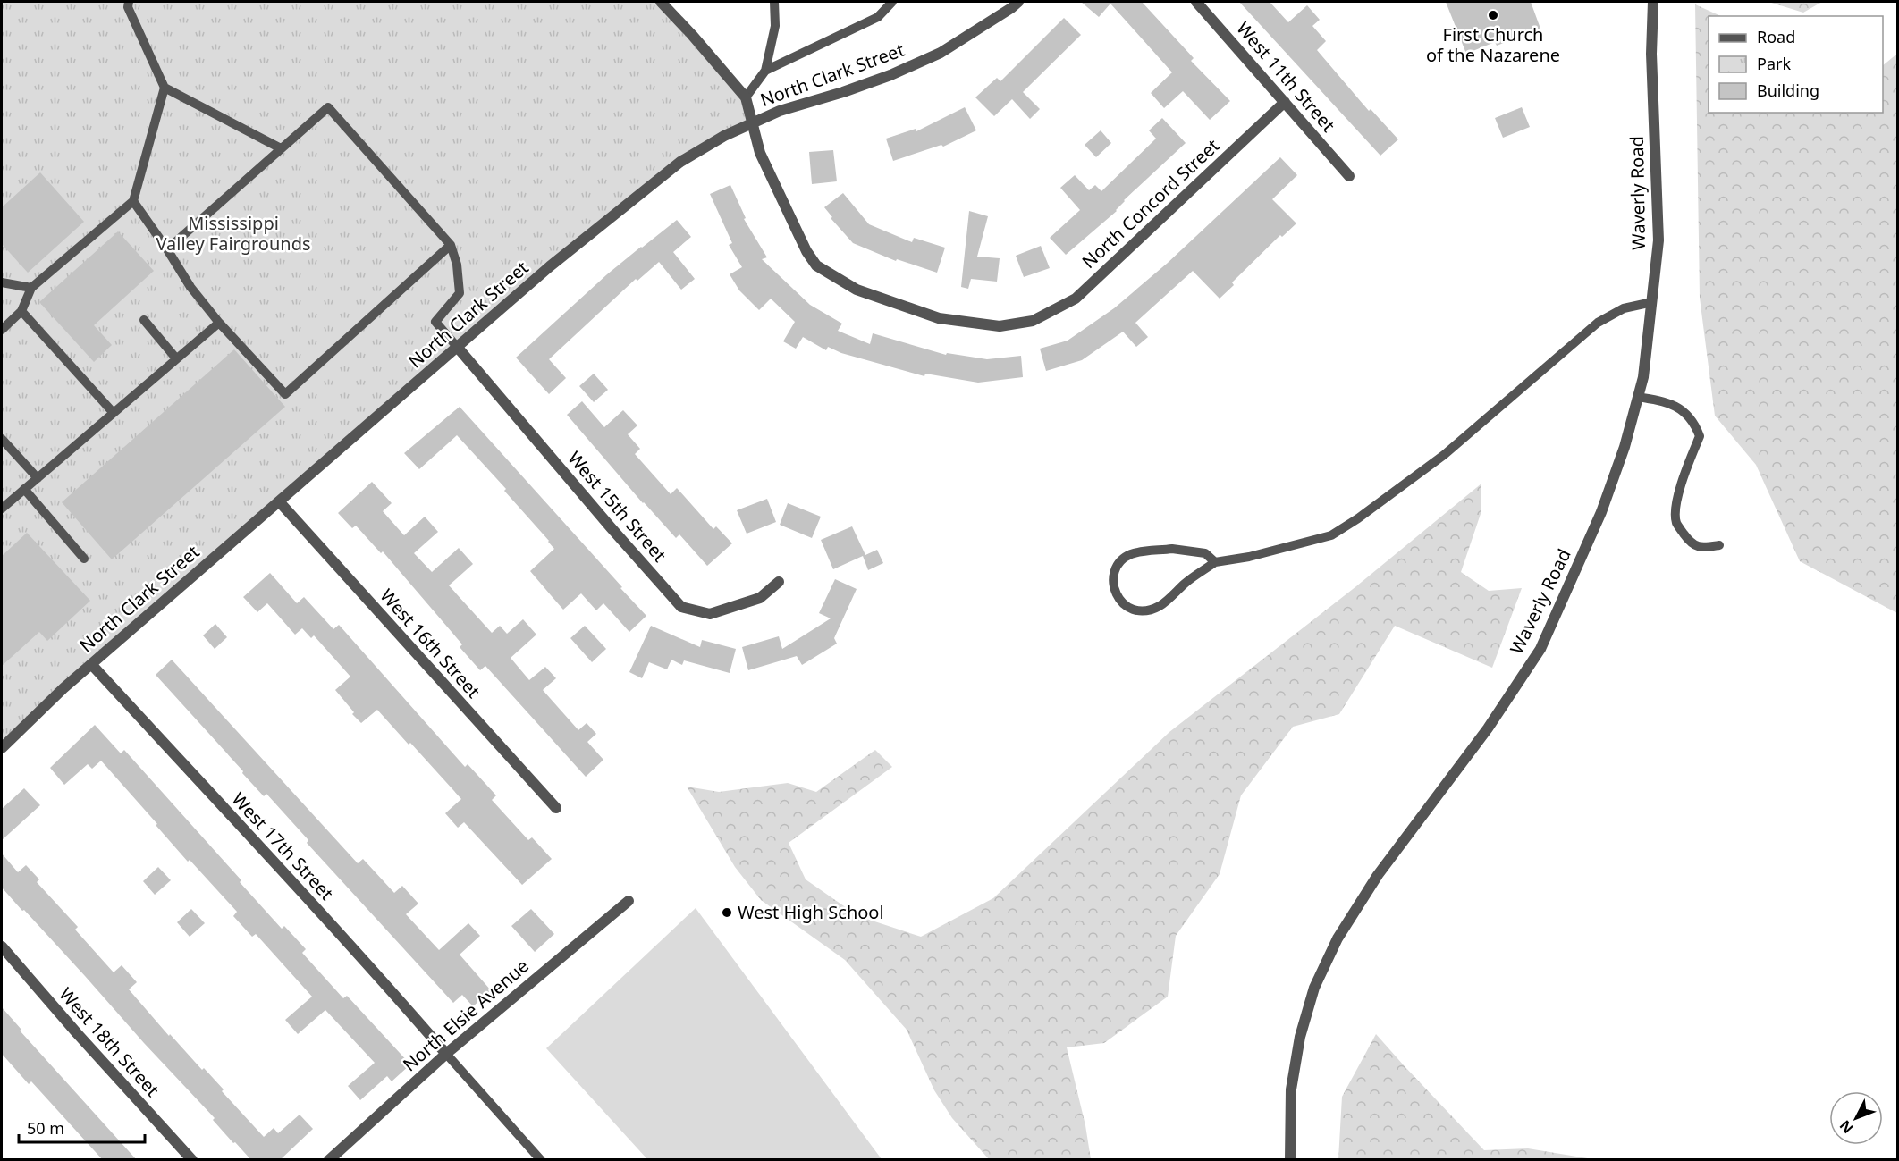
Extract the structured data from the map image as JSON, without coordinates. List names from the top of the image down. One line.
{"streets":{"street":["North Clark Street","West 11th Street","Waverly Road","North Concord Street","West 15th Street","West 16th Street","West 17th Street","North Elsie Avenue","West 18th Street"]},"crossings":[["North Clark Street","North Concord Street"],["North Clark Street","West 15th Street"],["North Clark Street","West 16th Street"],["North Clark Street","West 17th Street"],["West 11th Street","North Concord Street"],["West 17th Street","North Elsie Avenue"]],"parks":["Mississippi Valley Fairgrounds"],"places":["First Church of the Nazarene","West High School"],"legend":["Road","Park","Building"],"scale_bar":"50 m","north":"bottom left"}
